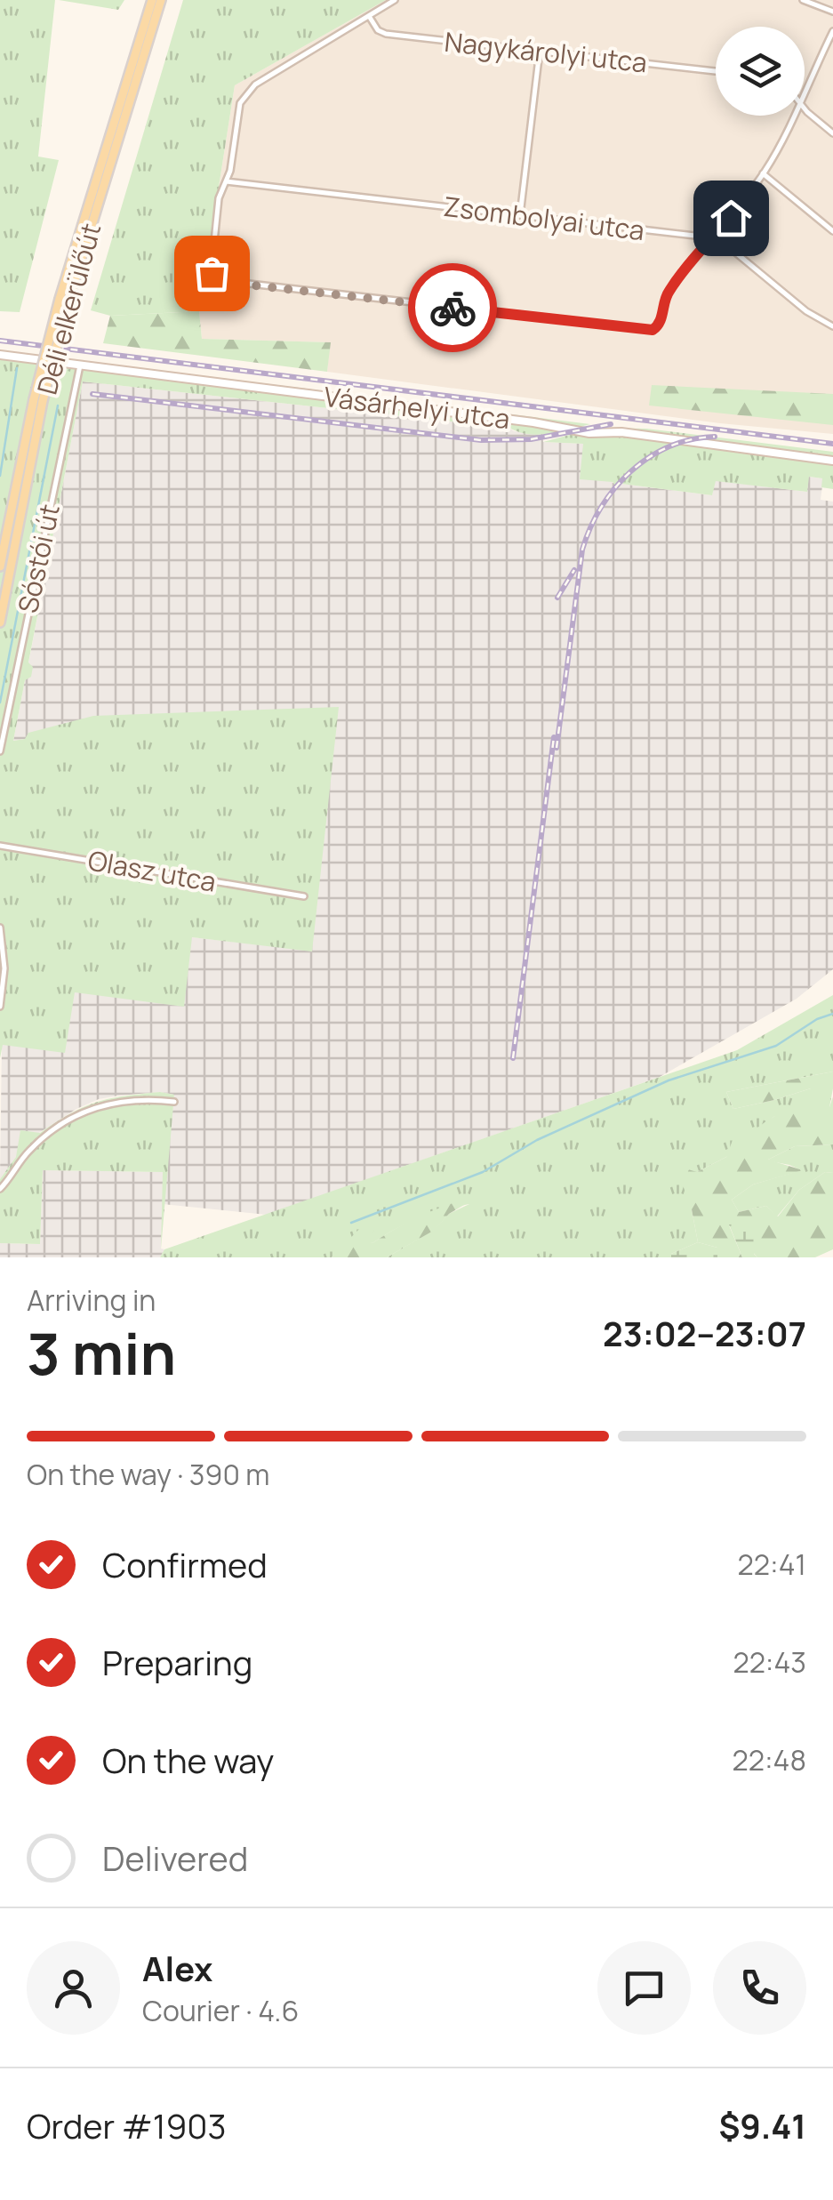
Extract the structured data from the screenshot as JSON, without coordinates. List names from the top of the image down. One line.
{"streets":{"main road":["Déli elkerülőút"],"street":["Nagykárolyi utca","Zsombolyai utca","Vásárhelyi utca","Sóstói út","Olasz utca"]},"crossings":[["Vásárhelyi utca","Sóstói út"]],"page":{"heading":["3 min","Arriving in","23:02–23:07"],"panel":["Alex","Courier · 4.6","Order #1903","$9.41"],"bar":"On the way · 390 m","list":[["Confirmed","22:41"],["Preparing","22:43"],["On the way","22:48"],"Delivered"]}}
